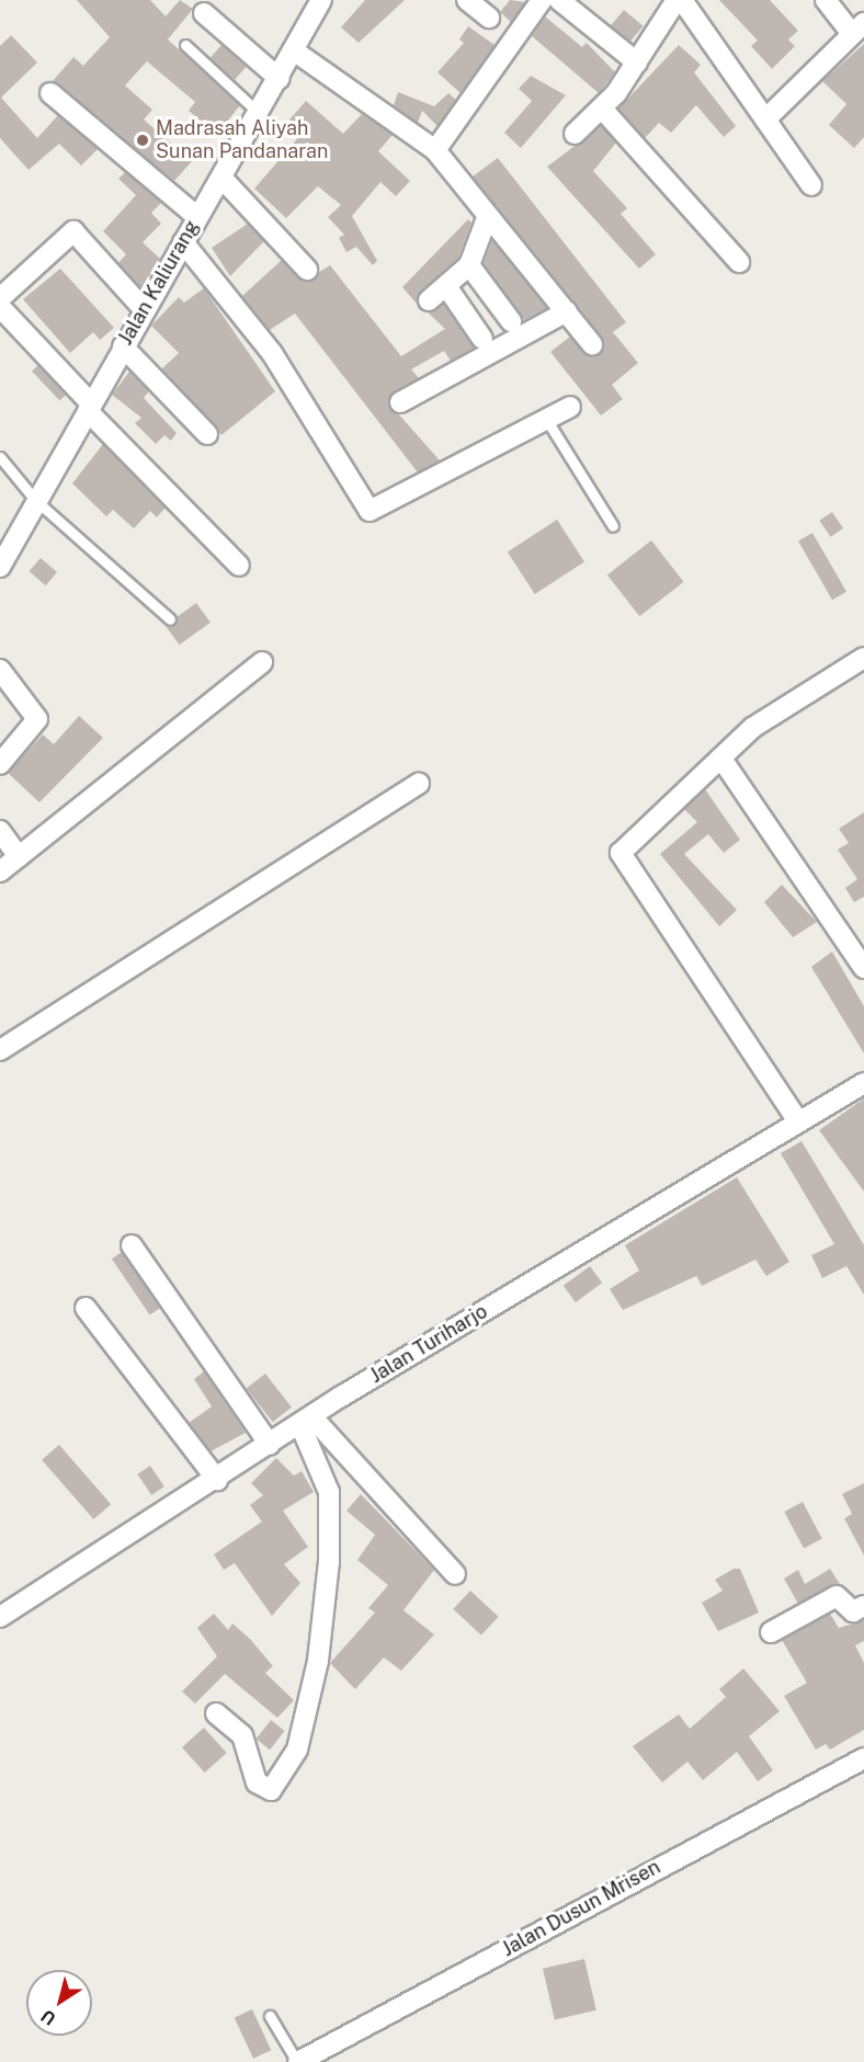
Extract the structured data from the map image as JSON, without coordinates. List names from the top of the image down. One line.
{"streets":{"street":["Jalan Kaliurang","Jalan Turiharjo","Jalan Dusun Mrisen"]},"places":["Madrasah Aliyah Sunan Pandanaran"],"north":"bottom left"}
